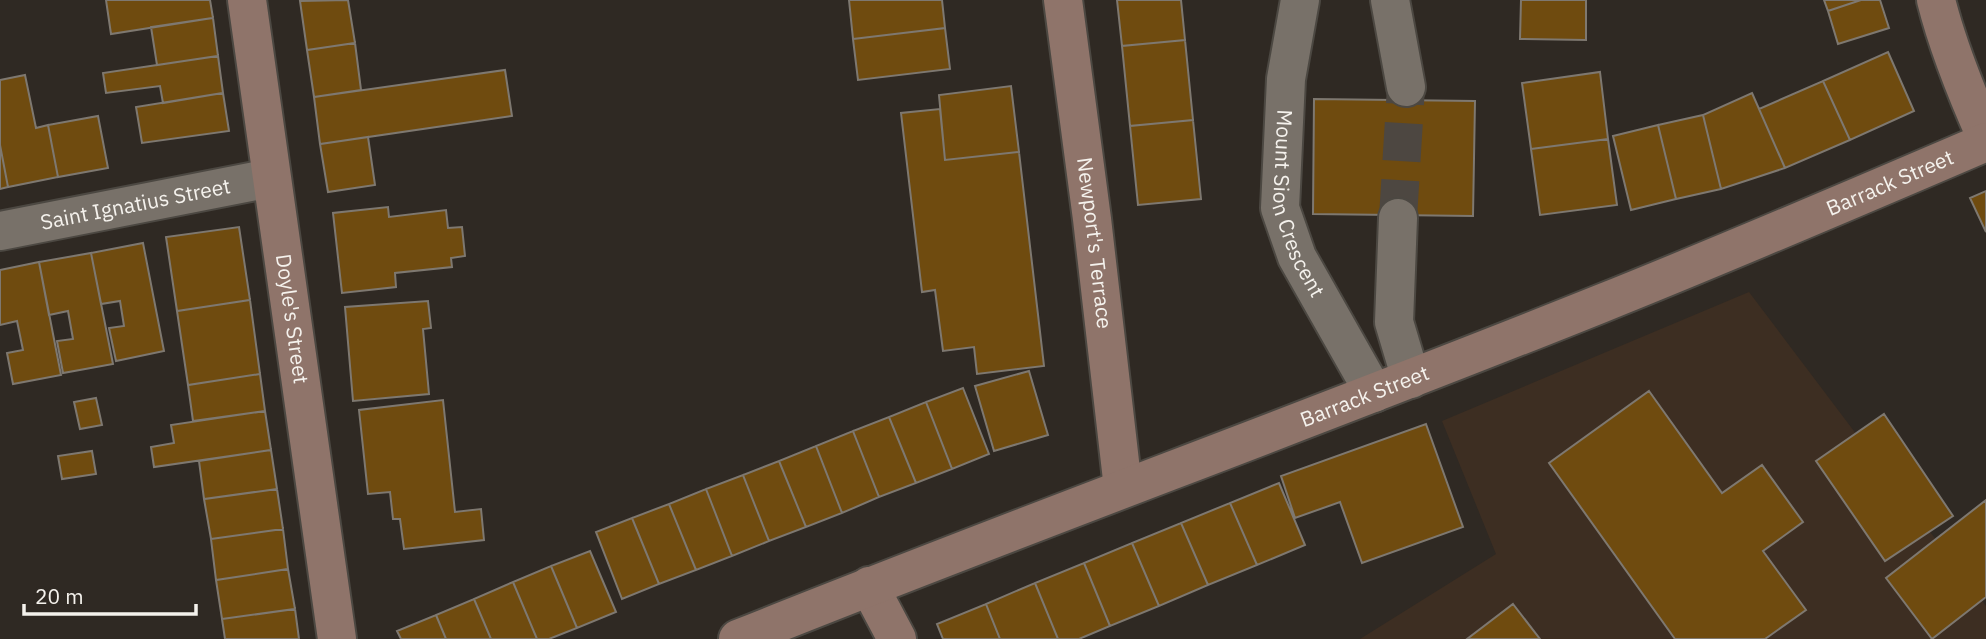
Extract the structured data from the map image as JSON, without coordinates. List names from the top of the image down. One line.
{"streets":{"street":["Barrack Street","Mount Sion Crescent","Saint Ignatius Street","Newport's Terrace","Doyle's Street"]},"crossings":[["Barrack Street","Mount Sion Crescent"],["Barrack Street","Newport's Terrace"],["Saint Ignatius Street","Doyle's Street"]],"scale_bar":"20 m"}
